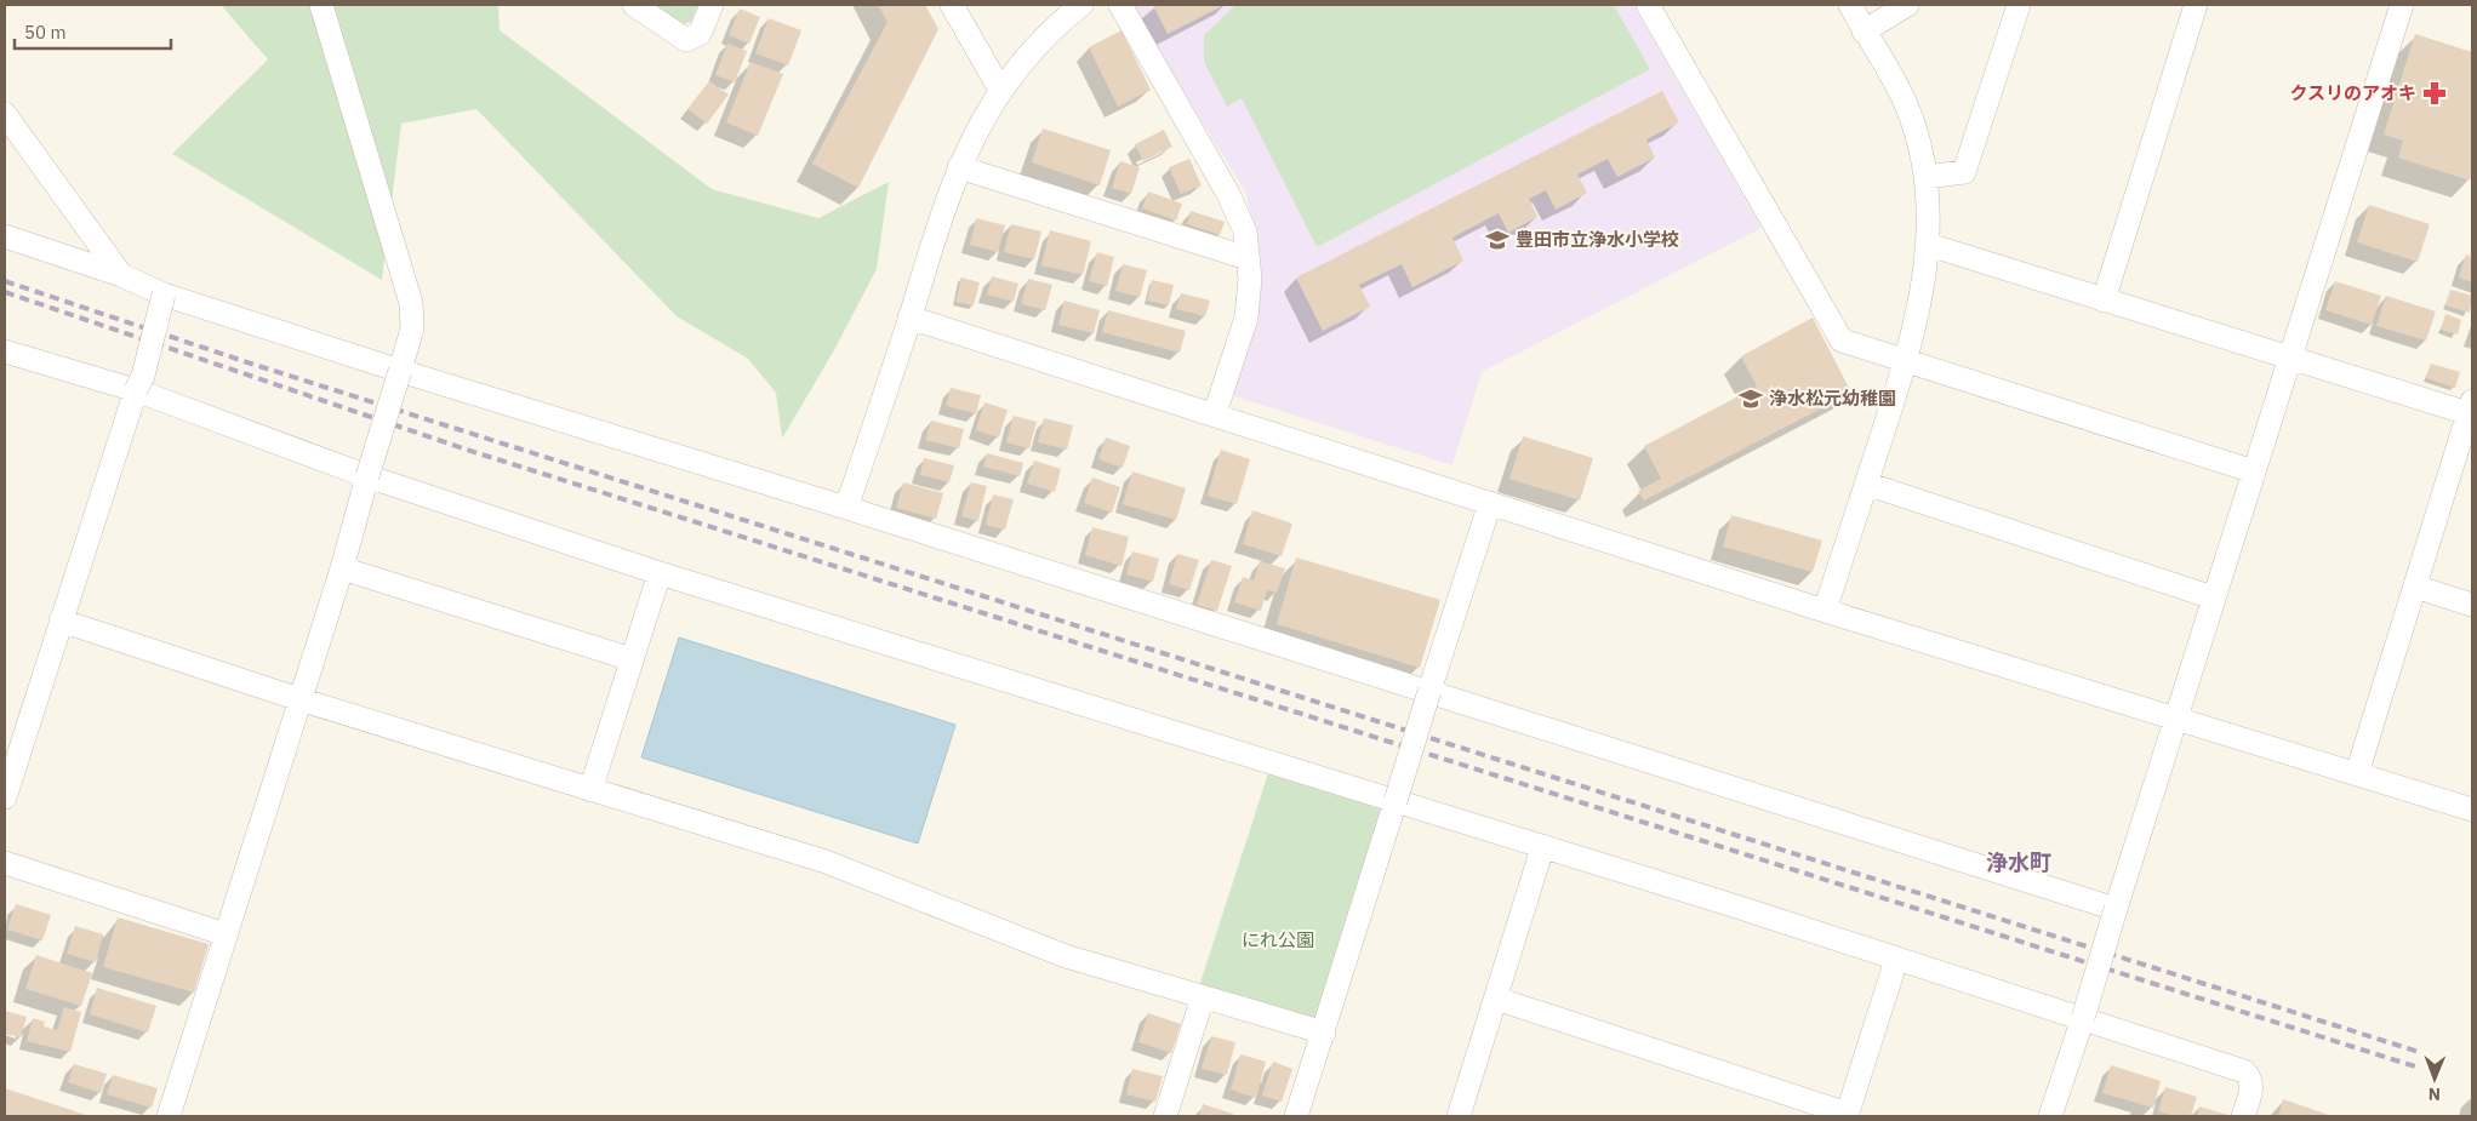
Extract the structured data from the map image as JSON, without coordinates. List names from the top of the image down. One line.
{"districts":["浄水町"],"parks":["にれ公園"],"places":{"pharmacy":["クスリのアオキ"],"school or university":["豊田市立浄水小学校","浄水松元幼稚園"]},"scale_bar":"50 m","north":"bottom"}
